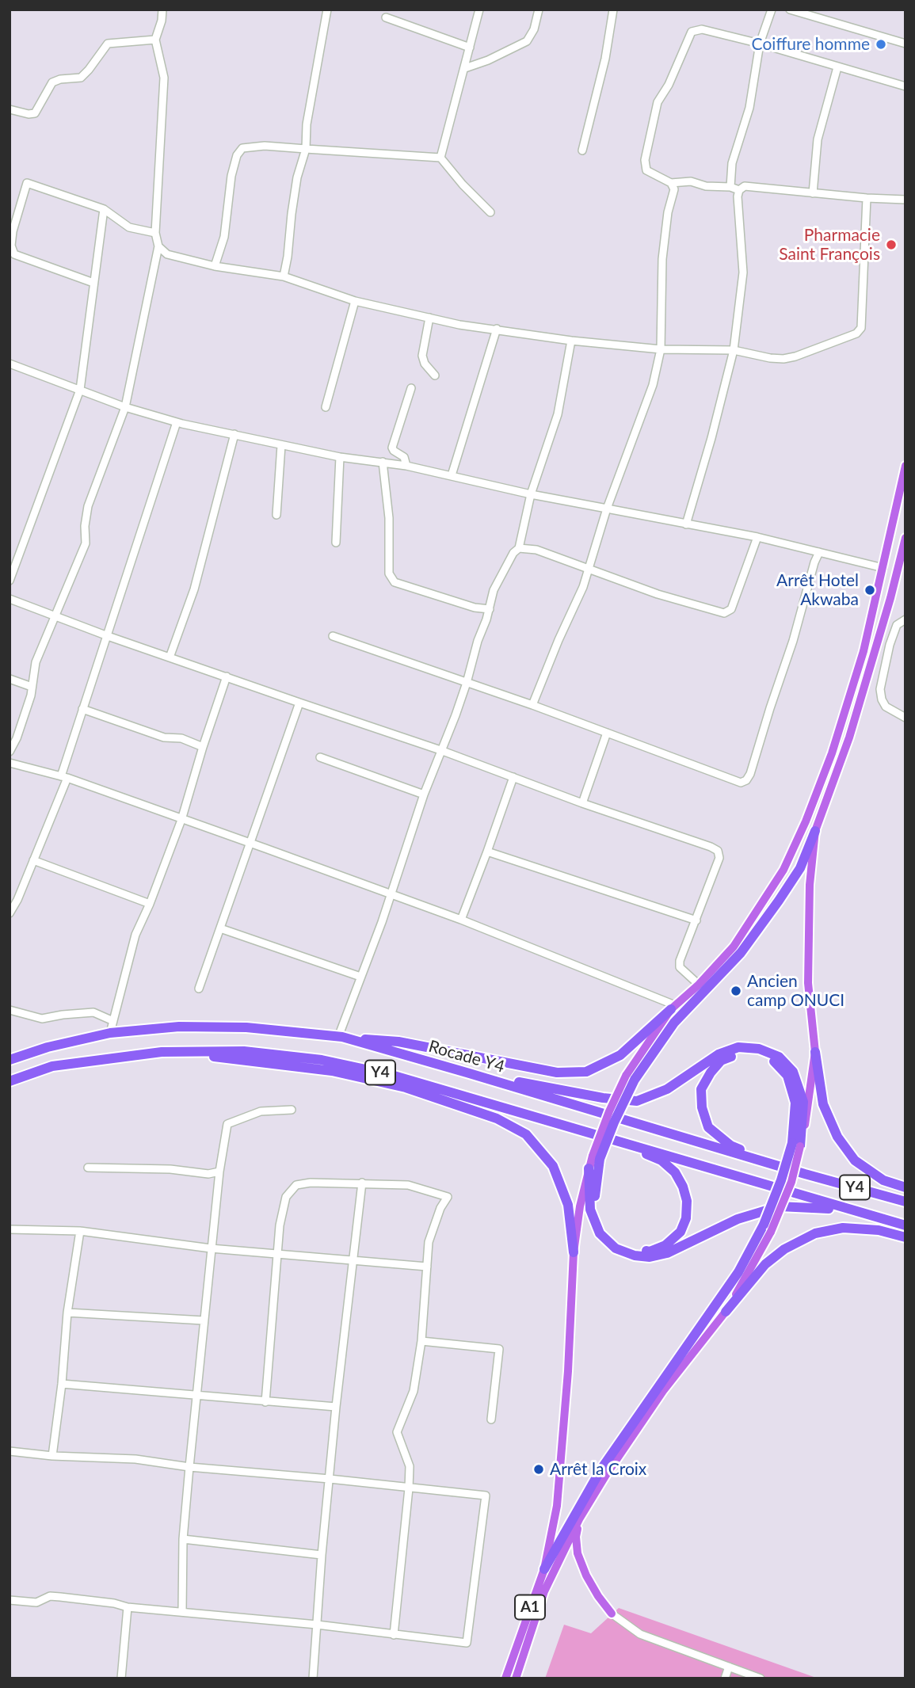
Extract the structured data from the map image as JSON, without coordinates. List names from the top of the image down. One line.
{"streets":{"highway":["Rocade Y4","Y4"],"main road":["A1"]},"places":["Coiffure homme","Pharmacie Saint François","Arrêt Hotel Akwaba","Ancien camp ONUCI","Arrêt la Croix"]}
